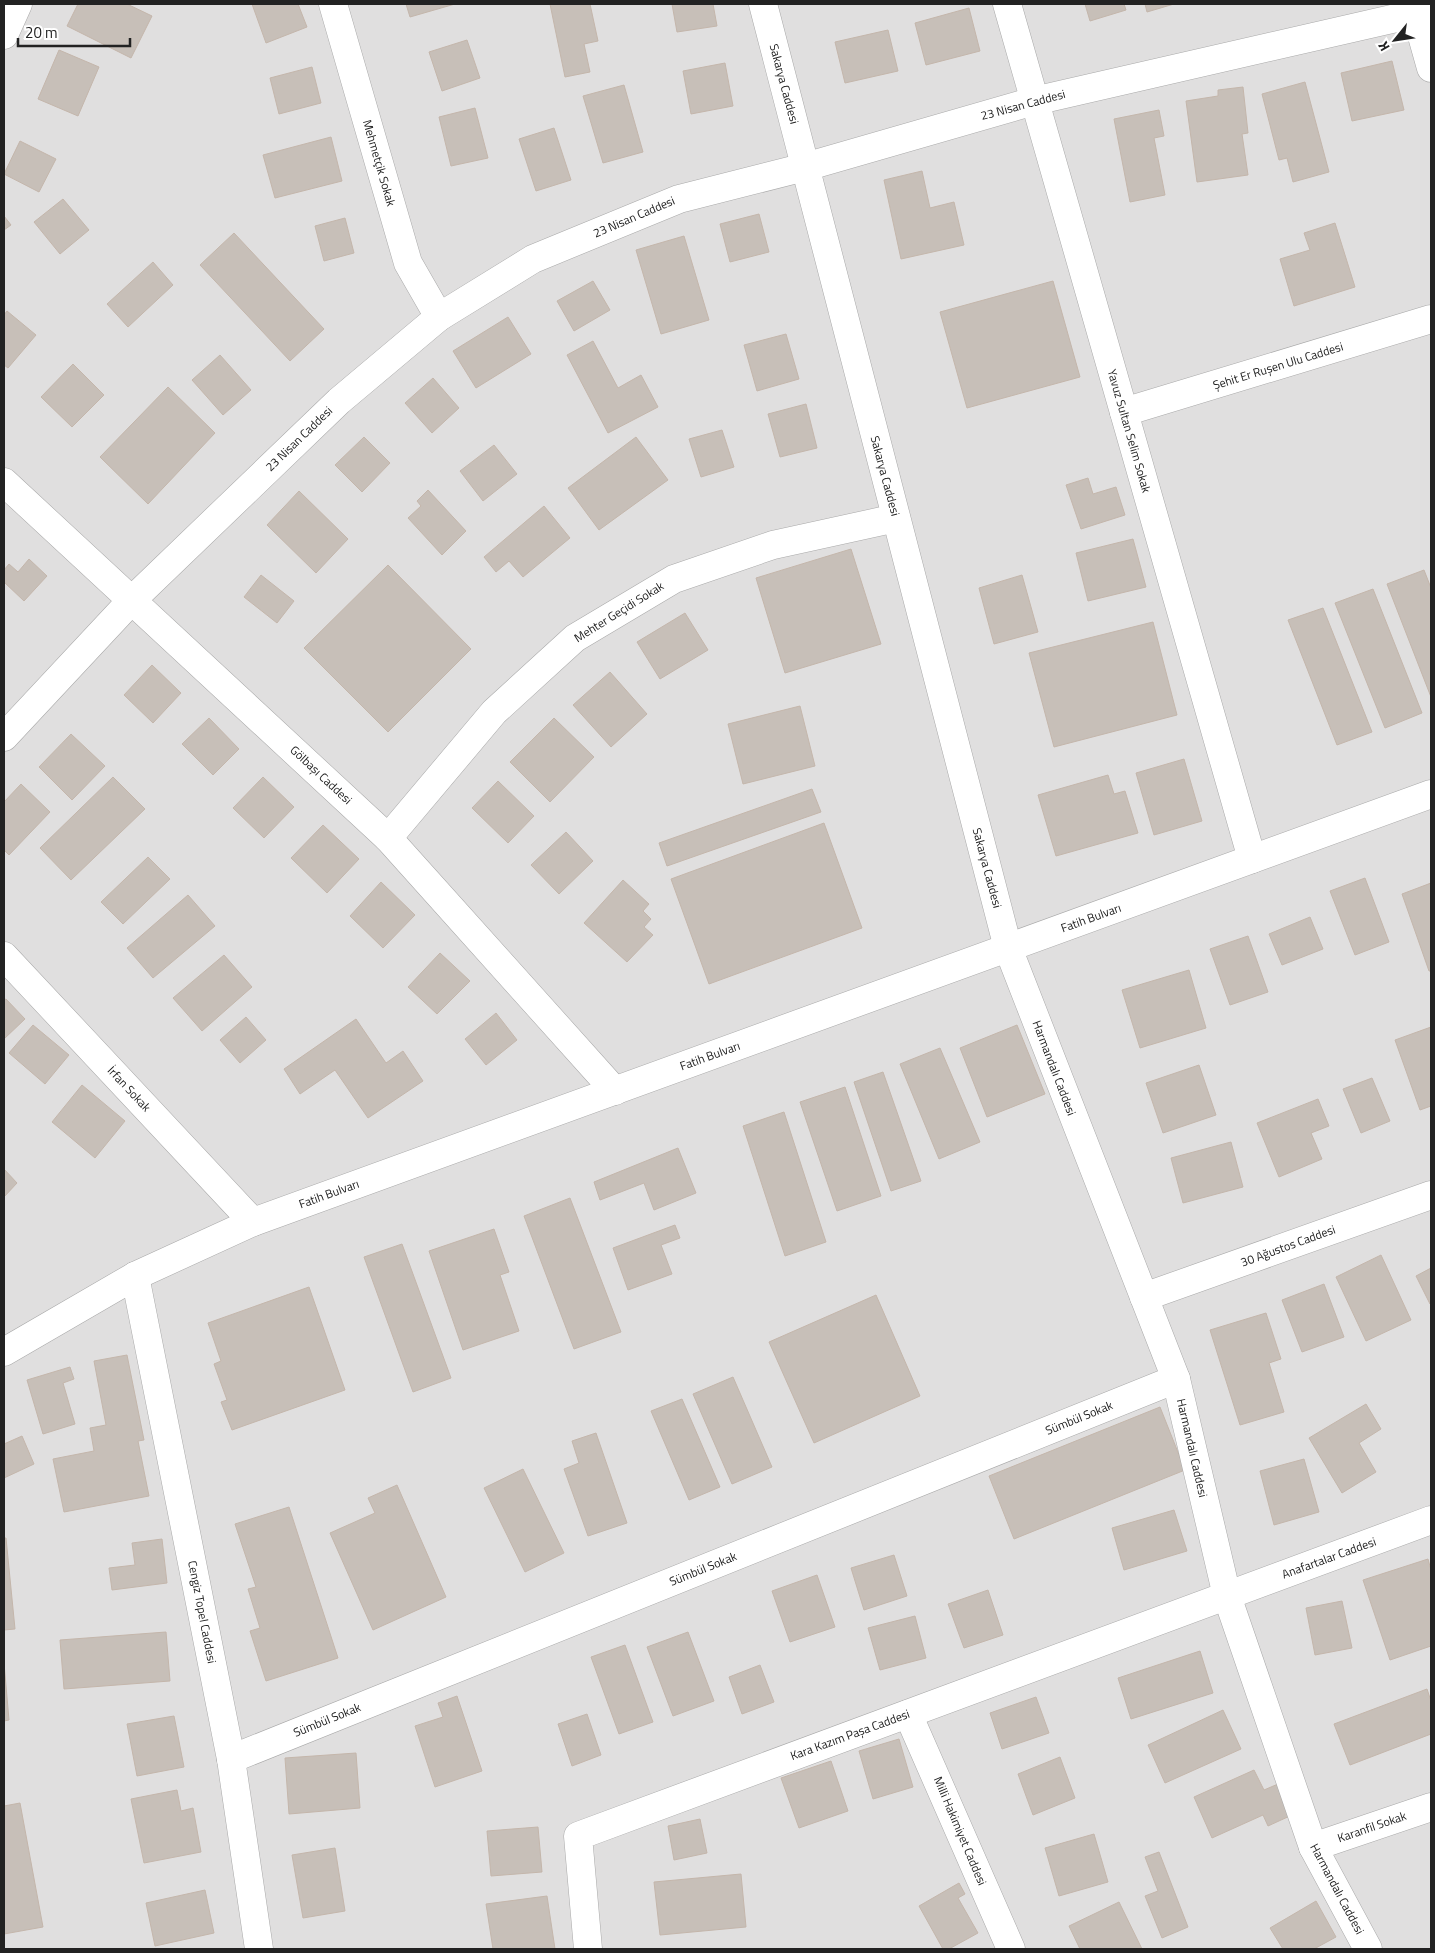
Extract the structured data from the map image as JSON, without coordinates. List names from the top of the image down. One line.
{"streets":{"street":["Sakarya Caddesi","23 Nisan Caddesi","Mehmetçik Sokak","Şehit Er Ruşen Ulu Caddesi","Yavuz Sultan Selim Sokak","Mehter Geçidi Sokak","Gölbaşı Caddesi","Fatih Bulvarı","Harmandalı Caddesi","İrfan Sokak","30 Ağustos Caddesi","Sümbül Sokak","Anafartalar Caddesi","Cengiz Topel Caddesi","Kara Kazım Paşa Caddesi","Karanfil Sokak","Milli Hakimiyet Caddesi"]},"crossings":[["Sakarya Caddesi","23 Nisan Caddesi"],["Sakarya Caddesi","Mehter Geçidi Sokak"],["Sakarya Caddesi","Fatih Bulvarı"],["Sakarya Caddesi","Harmandalı Caddesi"],["23 Nisan Caddesi","Mehmetçik Sokak"],["23 Nisan Caddesi","Yavuz Sultan Selim Sokak"],["23 Nisan Caddesi","Gölbaşı Caddesi"],["Şehit Er Ruşen Ulu Caddesi","Yavuz Sultan Selim Sokak"],["Yavuz Sultan Selim Sokak","Fatih Bulvarı"],["Mehter Geçidi Sokak","Gölbaşı Caddesi"],["Gölbaşı Caddesi","Fatih Bulvarı"],["Fatih Bulvarı","Harmandalı Caddesi"],["Fatih Bulvarı","İrfan Sokak"],["Fatih Bulvarı","Cengiz Topel Caddesi"],["Harmandalı Caddesi","30 Ağustos Caddesi"],["Harmandalı Caddesi","Sümbül Sokak"],["Harmandalı Caddesi","Anafartalar Caddesi"],["Harmandalı Caddesi","Kara Kazım Paşa Caddesi"],["Harmandalı Caddesi","Karanfil Sokak"],["Sümbül Sokak","Cengiz Topel Caddesi"],["Anafartalar Caddesi","Kara Kazım Paşa Caddesi"],["Kara Kazım Paşa Caddesi","Milli Hakimiyet Caddesi"]],"scale_bar":"20 m","north":"bottom left"}
